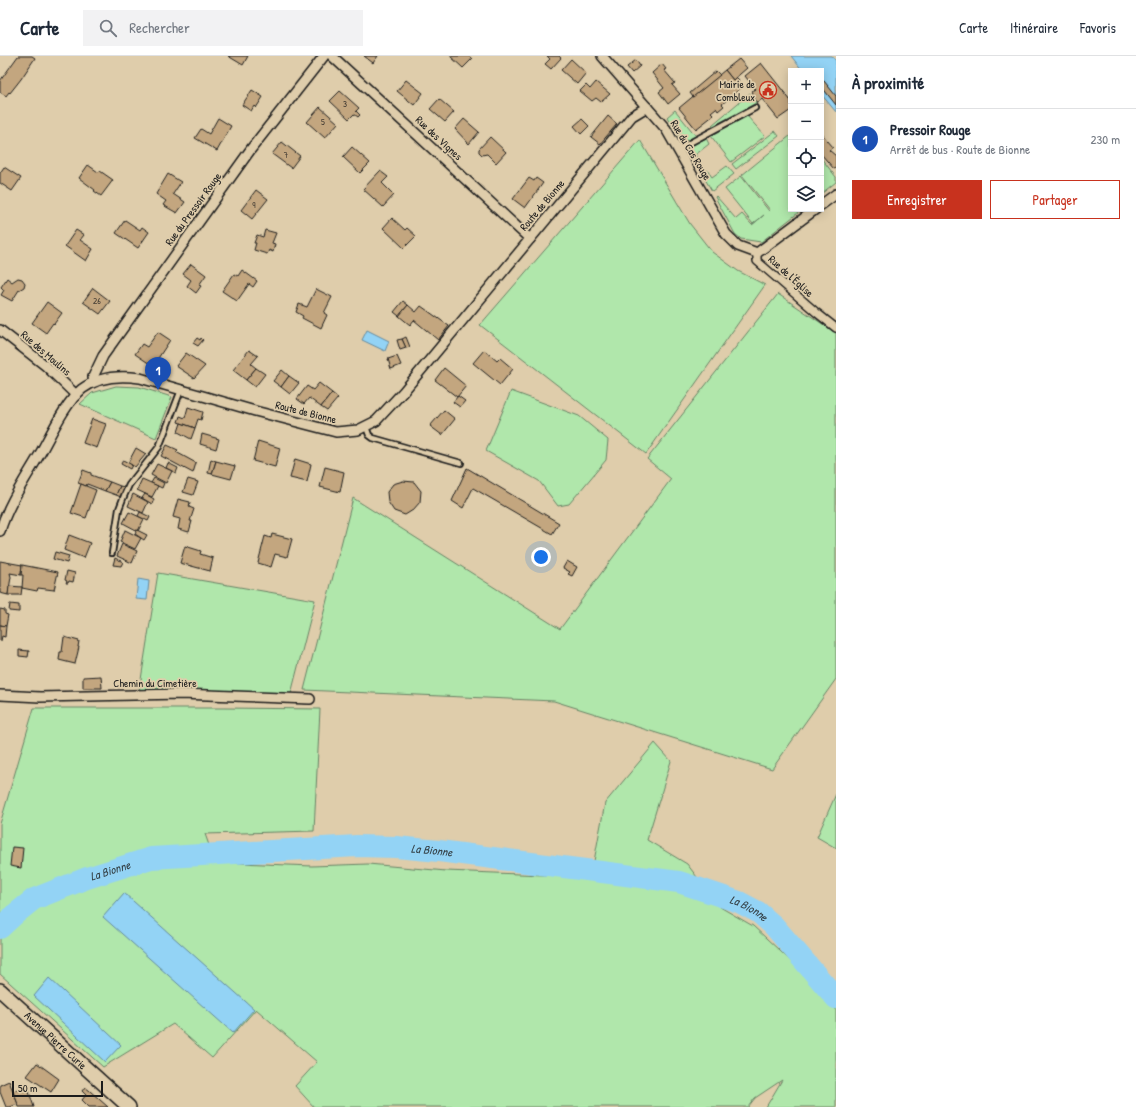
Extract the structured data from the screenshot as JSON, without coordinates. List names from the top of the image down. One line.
{"streets":{"main road":["Avenue Pierre Curie"],"street":["Rue des Vignes","Rue du Cas Rouge","Route de Bionne","Rue du Pressoir Rouge","Rue de l'Église","Rue des Moulins","Chemin du Cimetière"]},"crossings":[["Rue des Vignes","Route de Bionne"],["Rue du Cas Rouge","Route de Bionne"],["Rue du Cas Rouge","Rue de l'Église"],["Route de Bionne","Rue du Pressoir Rouge"],["Route de Bionne","Rue des Moulins"]],"water":["La Bionne"],"places":{"public building":["Mairie de Combleux"]},"house_numbers":["3","5","7","9","26"],"scale_bar":"50 m","page":{"header":"Carte","search":"Rechercher","nav":["Carte","Itinéraire","Favoris"],"heading":"À proximité","map_buttons":["+","−"],"list":[{"mark":"1","name":"Pressoir Rouge","note":"Arrêt de bus · Route de Bionne","value":"230 m"}],"buttons":["Enregistrer","Partager"],"pins":"1","scale":"50 m"}}
